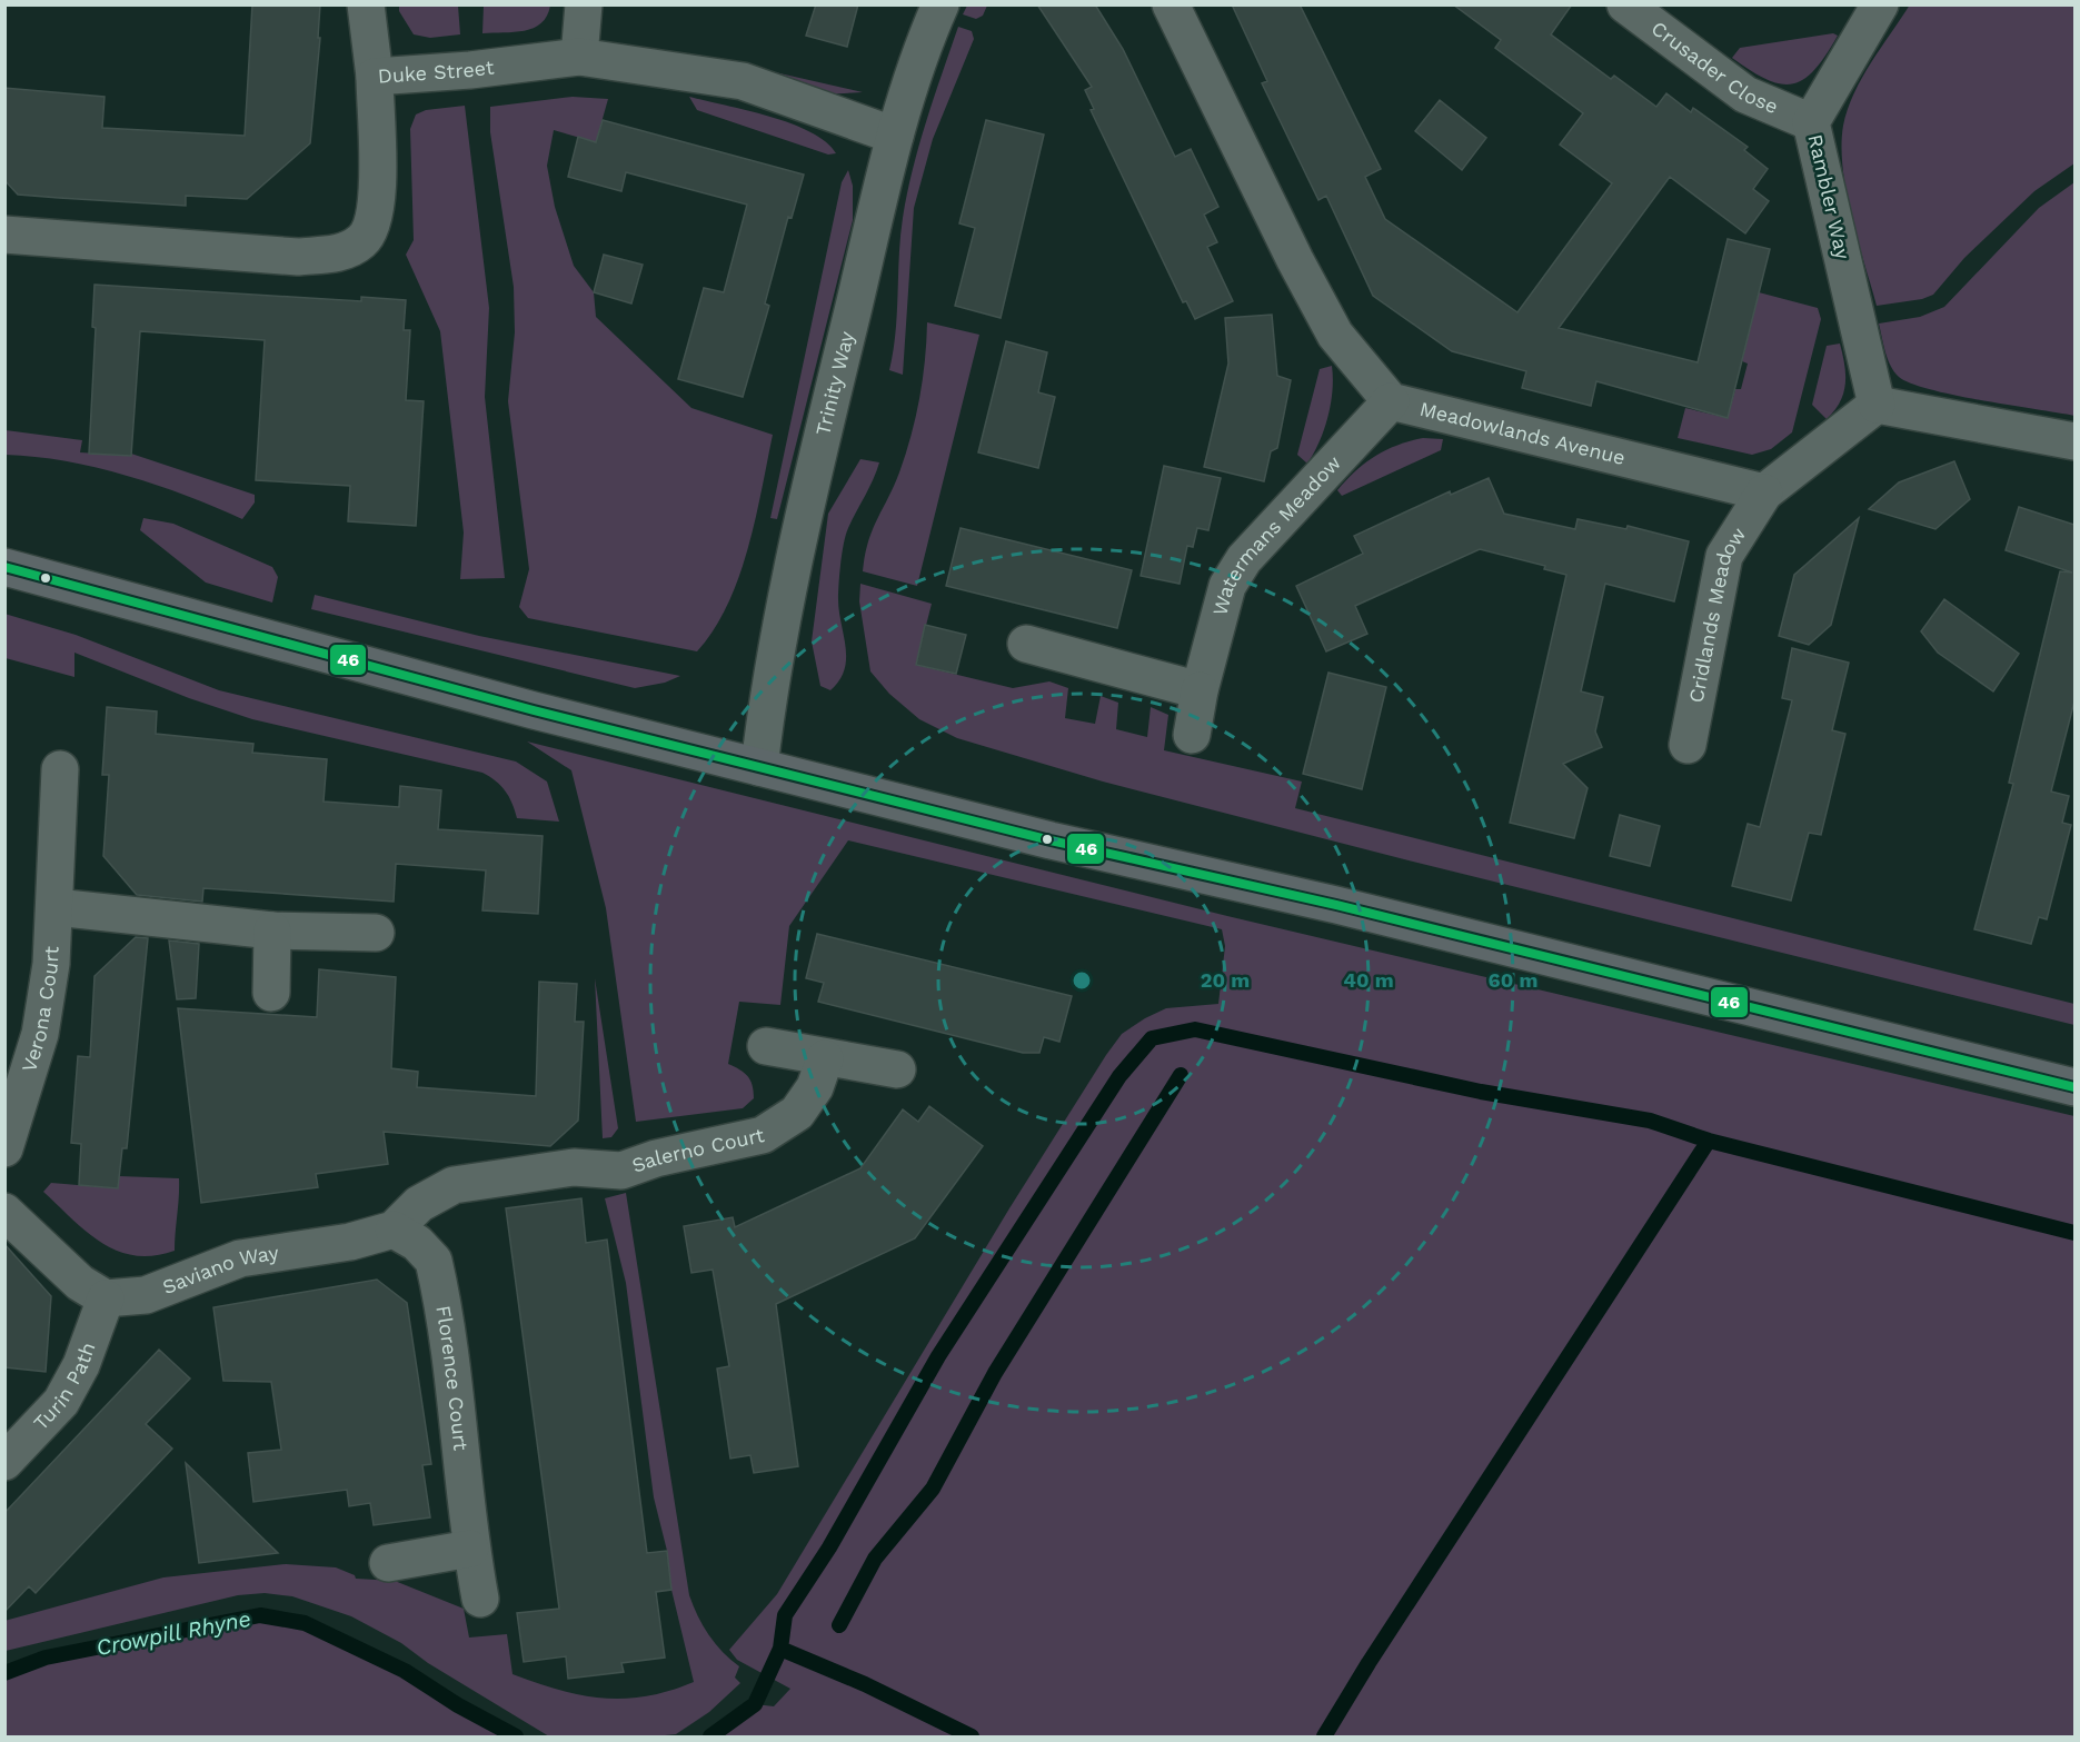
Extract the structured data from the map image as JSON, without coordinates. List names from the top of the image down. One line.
{"streets":{"street":["Crusader Close","Duke Street","Rambler Way","Trinity Way","Meadowlands Avenue","Watermans Meadow","Cridlands Meadow","Verona Court","Salerno Court","Saviano Way","Florence Court","Turin Path"]},"crossings":[["Crusader Close","Rambler Way"],["Duke Street","Trinity Way"],["Meadowlands Avenue","Watermans Meadow"],["Meadowlands Avenue","Cridlands Meadow"],["Salerno Court","Saviano Way"],["Saviano Way","Florence Court"],["Saviano Way","Turin Path"]],"water":["Crowpill Rhyne"],"lines":["transit line 46"],"rings":["20 m","40 m","60 m"]}
